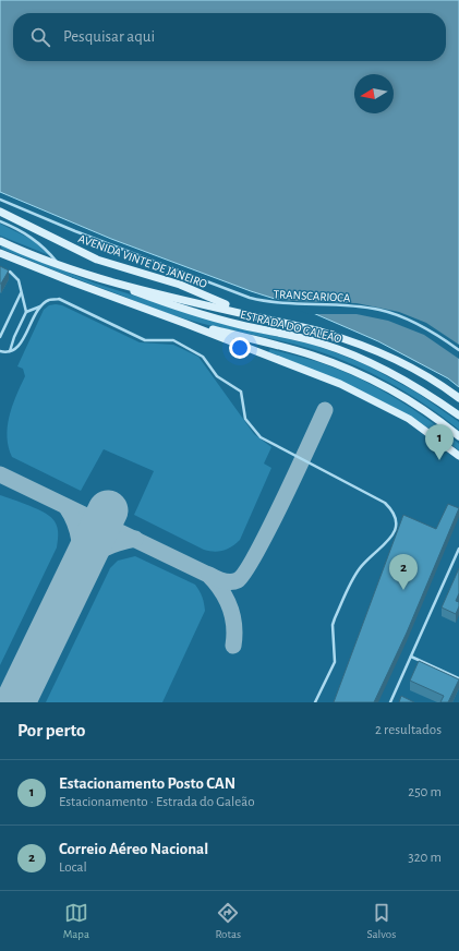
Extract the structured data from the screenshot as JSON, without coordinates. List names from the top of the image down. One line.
{"streets":{"main road":["AVENIDA VINTE DE JANEIRO","ESTRADA DO GALEÃO"],"lane":["TRANSCARIOCA"]},"crossings":[["AVENIDA VINTE DE JANEIRO","ESTRADA DO GALEÃO"]],"north":"left","page":{"search":"Pesquisar aqui","pins":["1","2"],"heading":["Por perto","2 resultados"],"list":[{"mark":"1","name":"Estacionamento Posto CAN","note":"Estacionamento · Estrada do Galeão","value":"250 m"},{"mark":"2","name":"Correio Aéreo Nacional","note":"Local","value":"320 m"}],"nav":["Mapa","Rotas","Salvos"]}}
